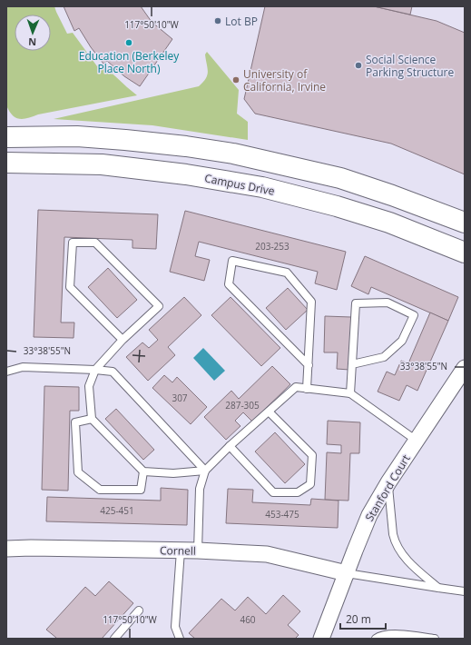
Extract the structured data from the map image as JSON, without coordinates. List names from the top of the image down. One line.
{"streets":{"main road":["Campus Drive"],"street":["Stanford Court","Cornell"]},"crossings":[["Stanford Court","Cornell"]],"places":["Lot BP","Education (Berkeley Place North)","Social Science Parking Structure","University of California, Irvine"],"house_numbers":["203-253","307","287-305","425-451","453-475","460"],"scale_bar":"20 m","north":"bottom","coordinates":["117°50'10\"W","33°38'55\"N"]}
